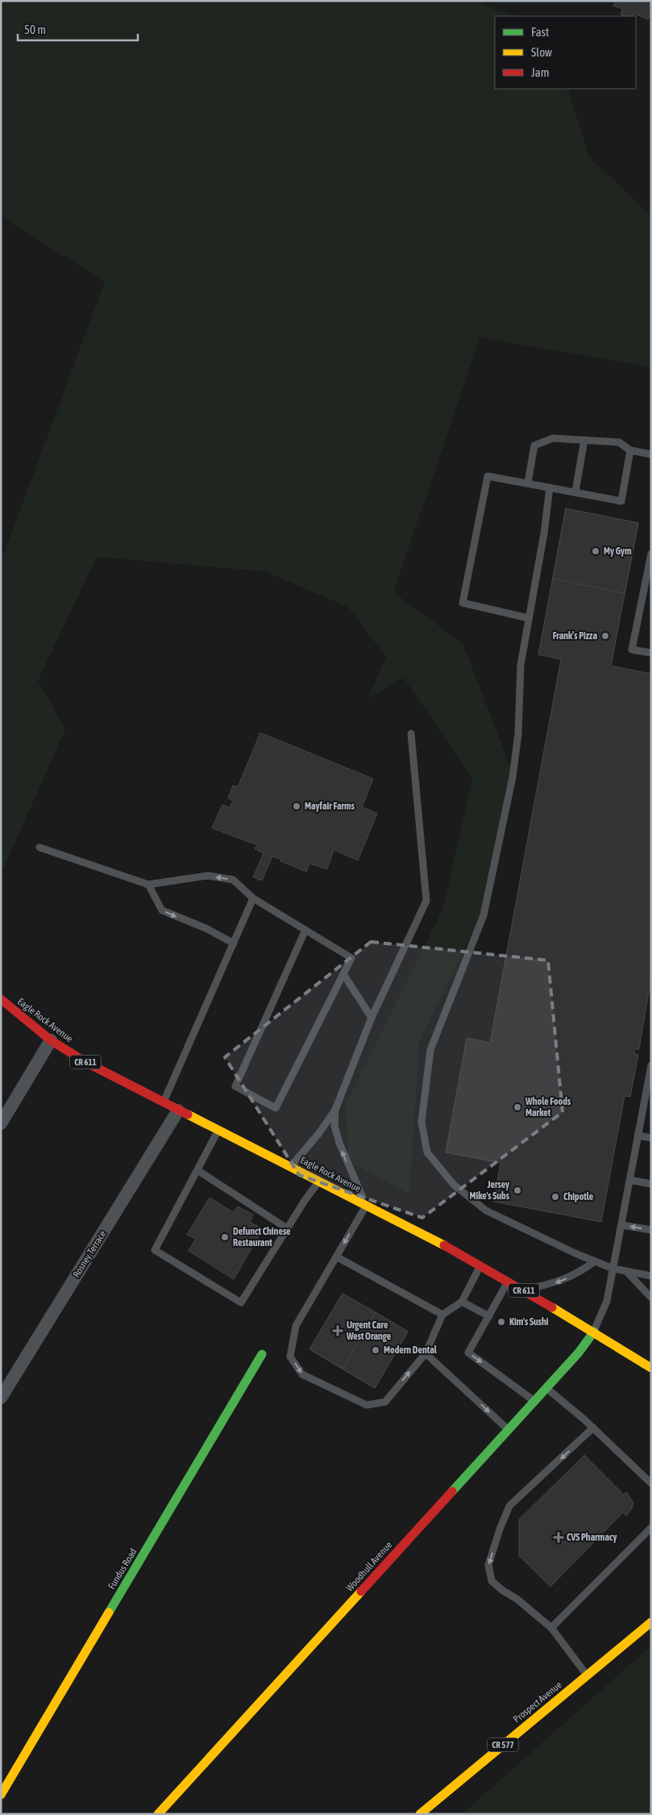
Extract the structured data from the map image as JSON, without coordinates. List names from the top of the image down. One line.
{"streets":{"street":["Eagle Rock Avenue","CR 611","Rosney Terrace","Woodhull Avenue","Fundus Road","Prospect Avenue","CR 577"]},"crossings":[["Eagle Rock Avenue","Rosney Terrace"],["Eagle Rock Avenue","Woodhull Avenue"]],"places":{"other":["My Gym","Frank’s Pizza","Mayfair Farms","Whole Foods Market","Jersey Mike's Subs","Chipotle","Defunct Chinese Restaurant","Kim's Sushi","Modern Dental"],"health":["Urgent Care West Orange","CVS Pharmacy"]},"legend":["Fast","Slow","Jam"],"scale_bar":"50 m"}
